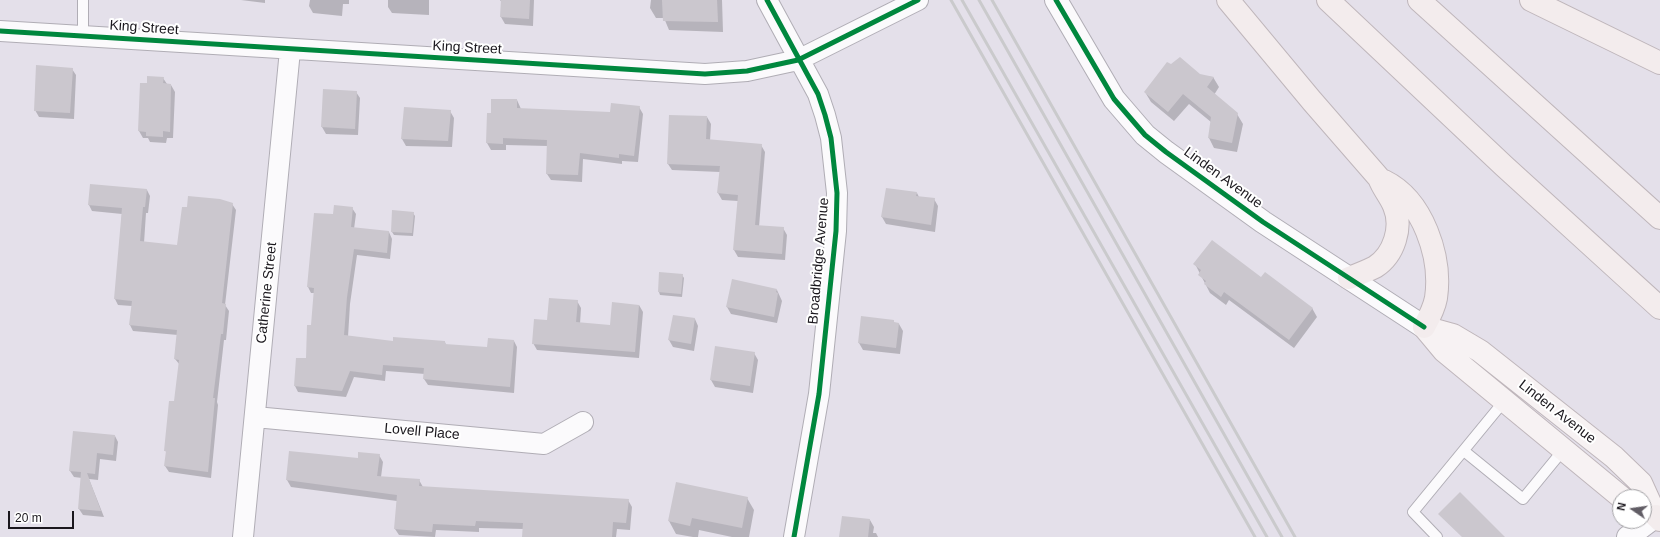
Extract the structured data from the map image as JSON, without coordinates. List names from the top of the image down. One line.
{"streets":{"main road":["Linden Avenue"],"street":["King Street","Broadbridge Avenue","Catherine Street","Lovell Place"]},"crossings":[["King Street","Broadbridge Avenue"],["King Street","Catherine Street"],["Catherine Street","Lovell Place"]],"scale_bar":"20 m","north":"left"}
